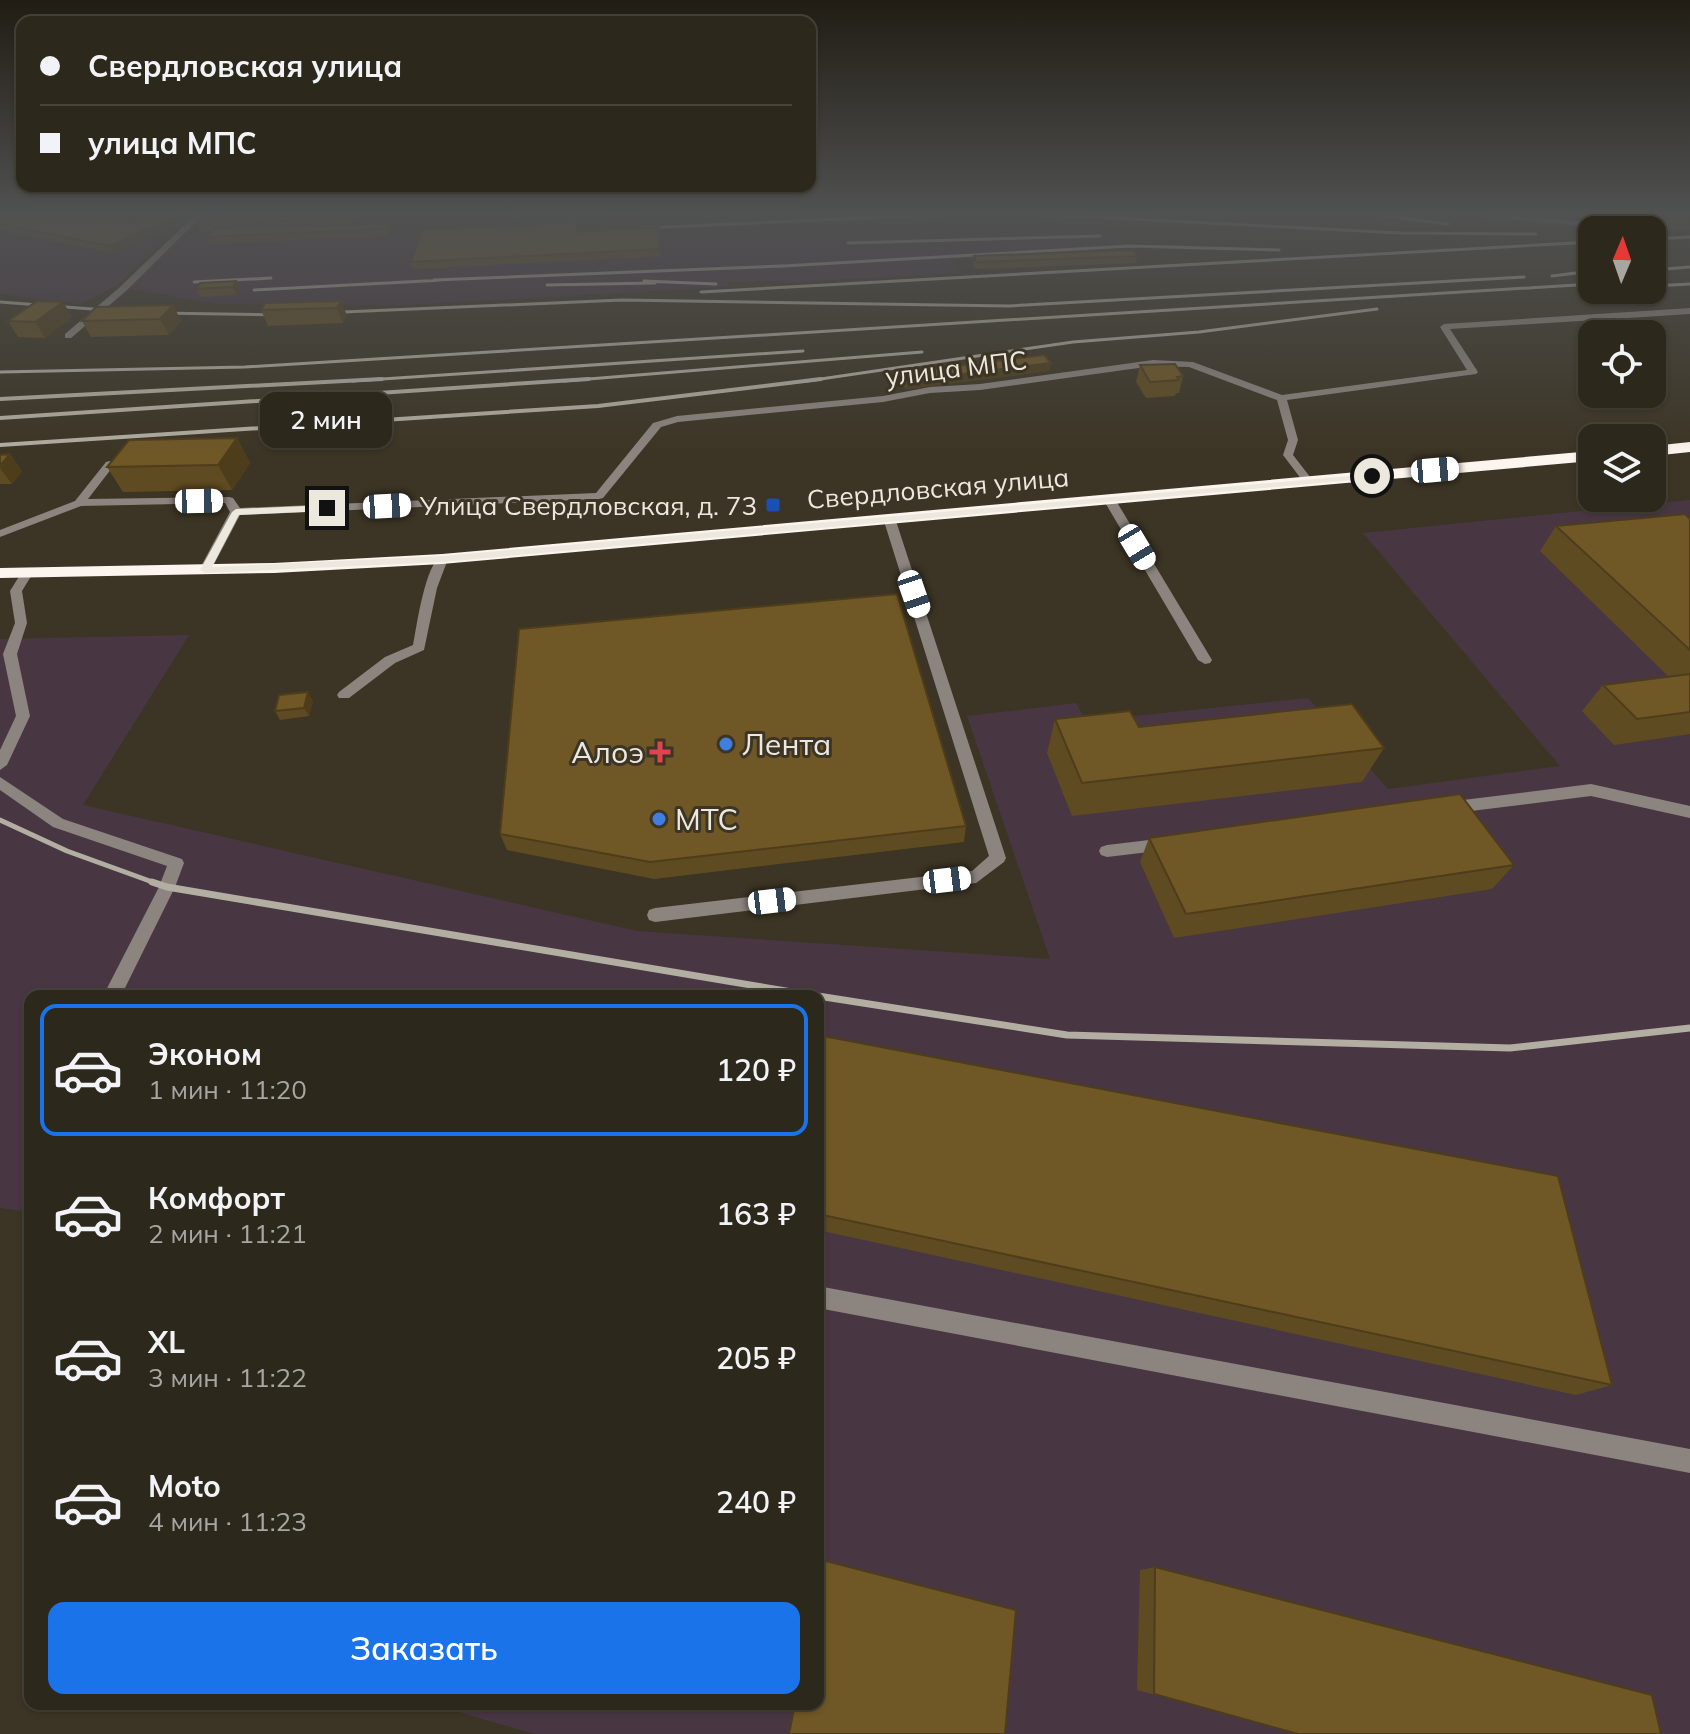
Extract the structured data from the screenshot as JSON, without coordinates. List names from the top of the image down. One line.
{"streets":{"highway":["Свердловская улица"],"lane":["улица МПС"]},"places":{"transit":["Улица Свердловская, д. 73"],"other":["Лента","МТС"],"health":["Алоэ"]},"north":"top","page":{"banner":["Свердловская улица","улица МПС"],"bubble":"2 мин","list":[{"name":"Эконом","note":"1 мин · 11:20","value":"120 ₽"},{"name":"Комфорт","note":"2 мин · 11:21","value":"163 ₽"},{"name":"XL","note":"3 мин · 11:22","value":"205 ₽"},{"name":"Moto","note":"4 мин · 11:23","value":"240 ₽"}],"buttons":"Заказать"}}
